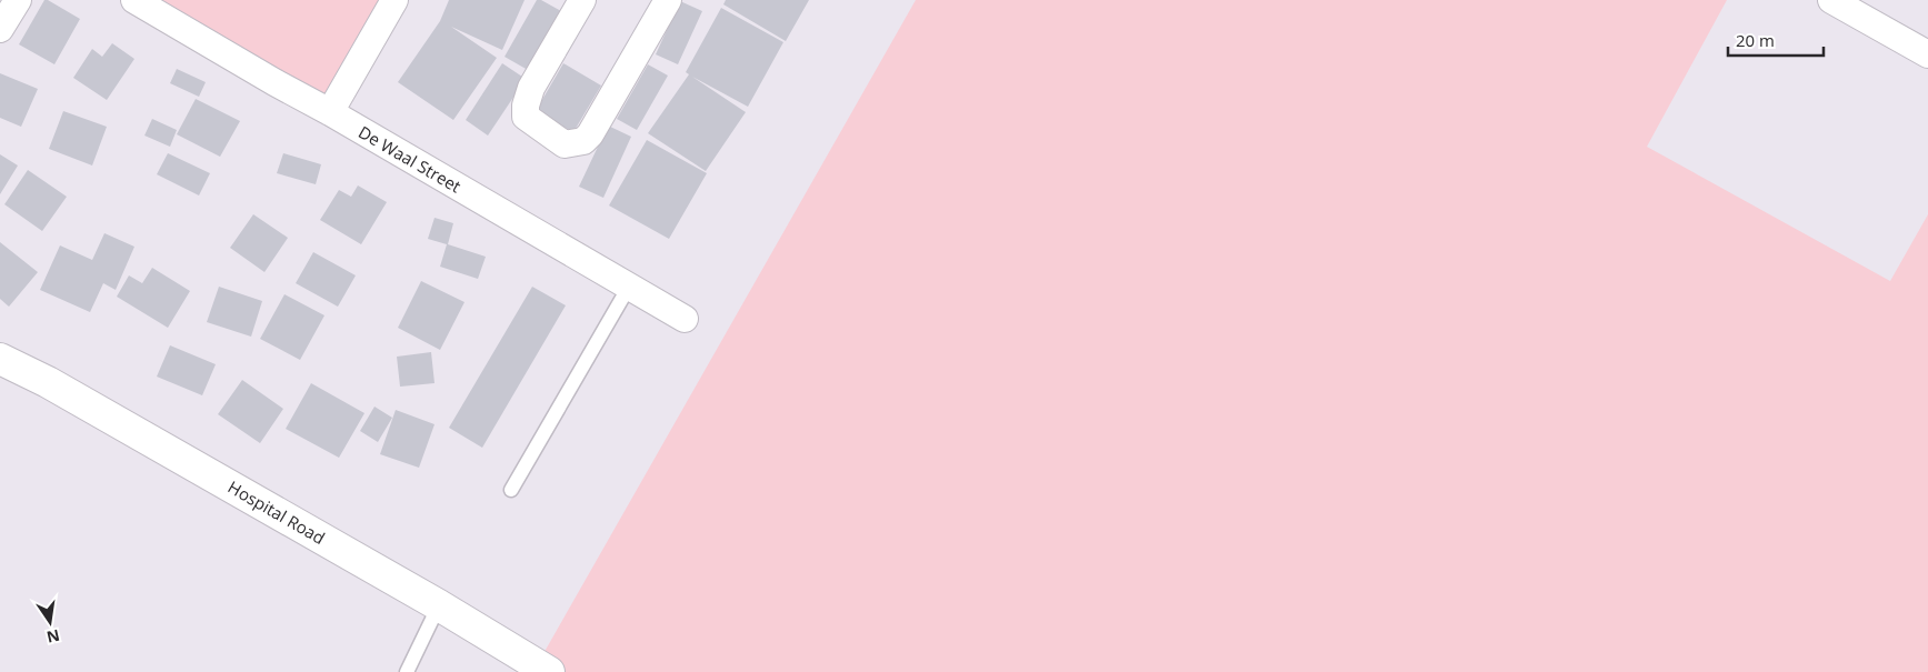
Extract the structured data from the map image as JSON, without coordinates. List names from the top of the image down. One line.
{"streets":{"main road":["Hospital Road"],"street":["De Waal Street"]},"scale_bar":"20 m","north":"bottom"}
